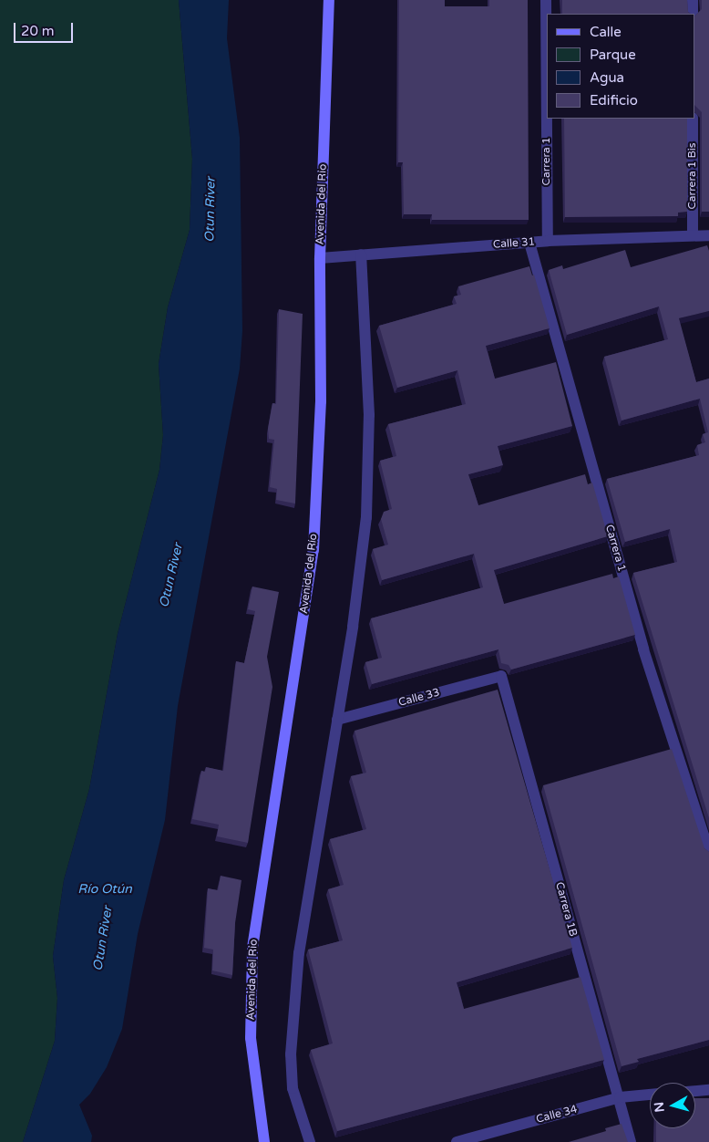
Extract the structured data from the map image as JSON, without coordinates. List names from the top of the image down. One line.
{"streets":{"main road":["Avenida del Río"],"street":["Carrera 1","Carrera 1 Bis","Calle 31","Calle 33","Carrera 1B","Calle 34"]},"crossings":[["Carrera 1","Calle 31"],["Carrera 1 Bis","Calle 31"],["Avenida del Río","Calle 31"],["Calle 33","Carrera 1B"],["Carrera 1B","Calle 34"]],"water":["Otun River","Río Otún"],"legend":["Calle","Parque","Agua","Edificio"],"scale_bar":"20 m","north":"left"}
